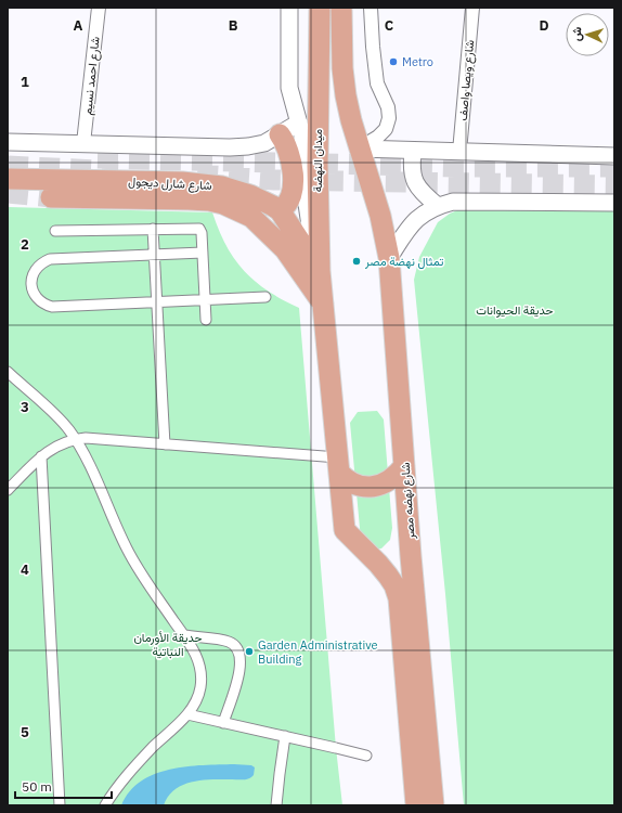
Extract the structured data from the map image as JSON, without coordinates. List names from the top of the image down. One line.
{"streets":{"main road":["ميدان النهضة","شارع شارل ديجول","شارع نهضه مصر"],"street":["شارع احمد نسيم","شارع ويصا واصف"]},"crossings":[["ميدان النهضة","شارع شارل ديجول"]],"parks":["حديقة الحيوانات","حديقة الأورمان النباتية"],"places":["Metro","تمثال نهضة مصر","Garden Administrative Building"],"scale_bar":"50 m","north":"left","grid":{"columns":["A","B","C","D"],"rows":["1","2","3","4","5"]}}
